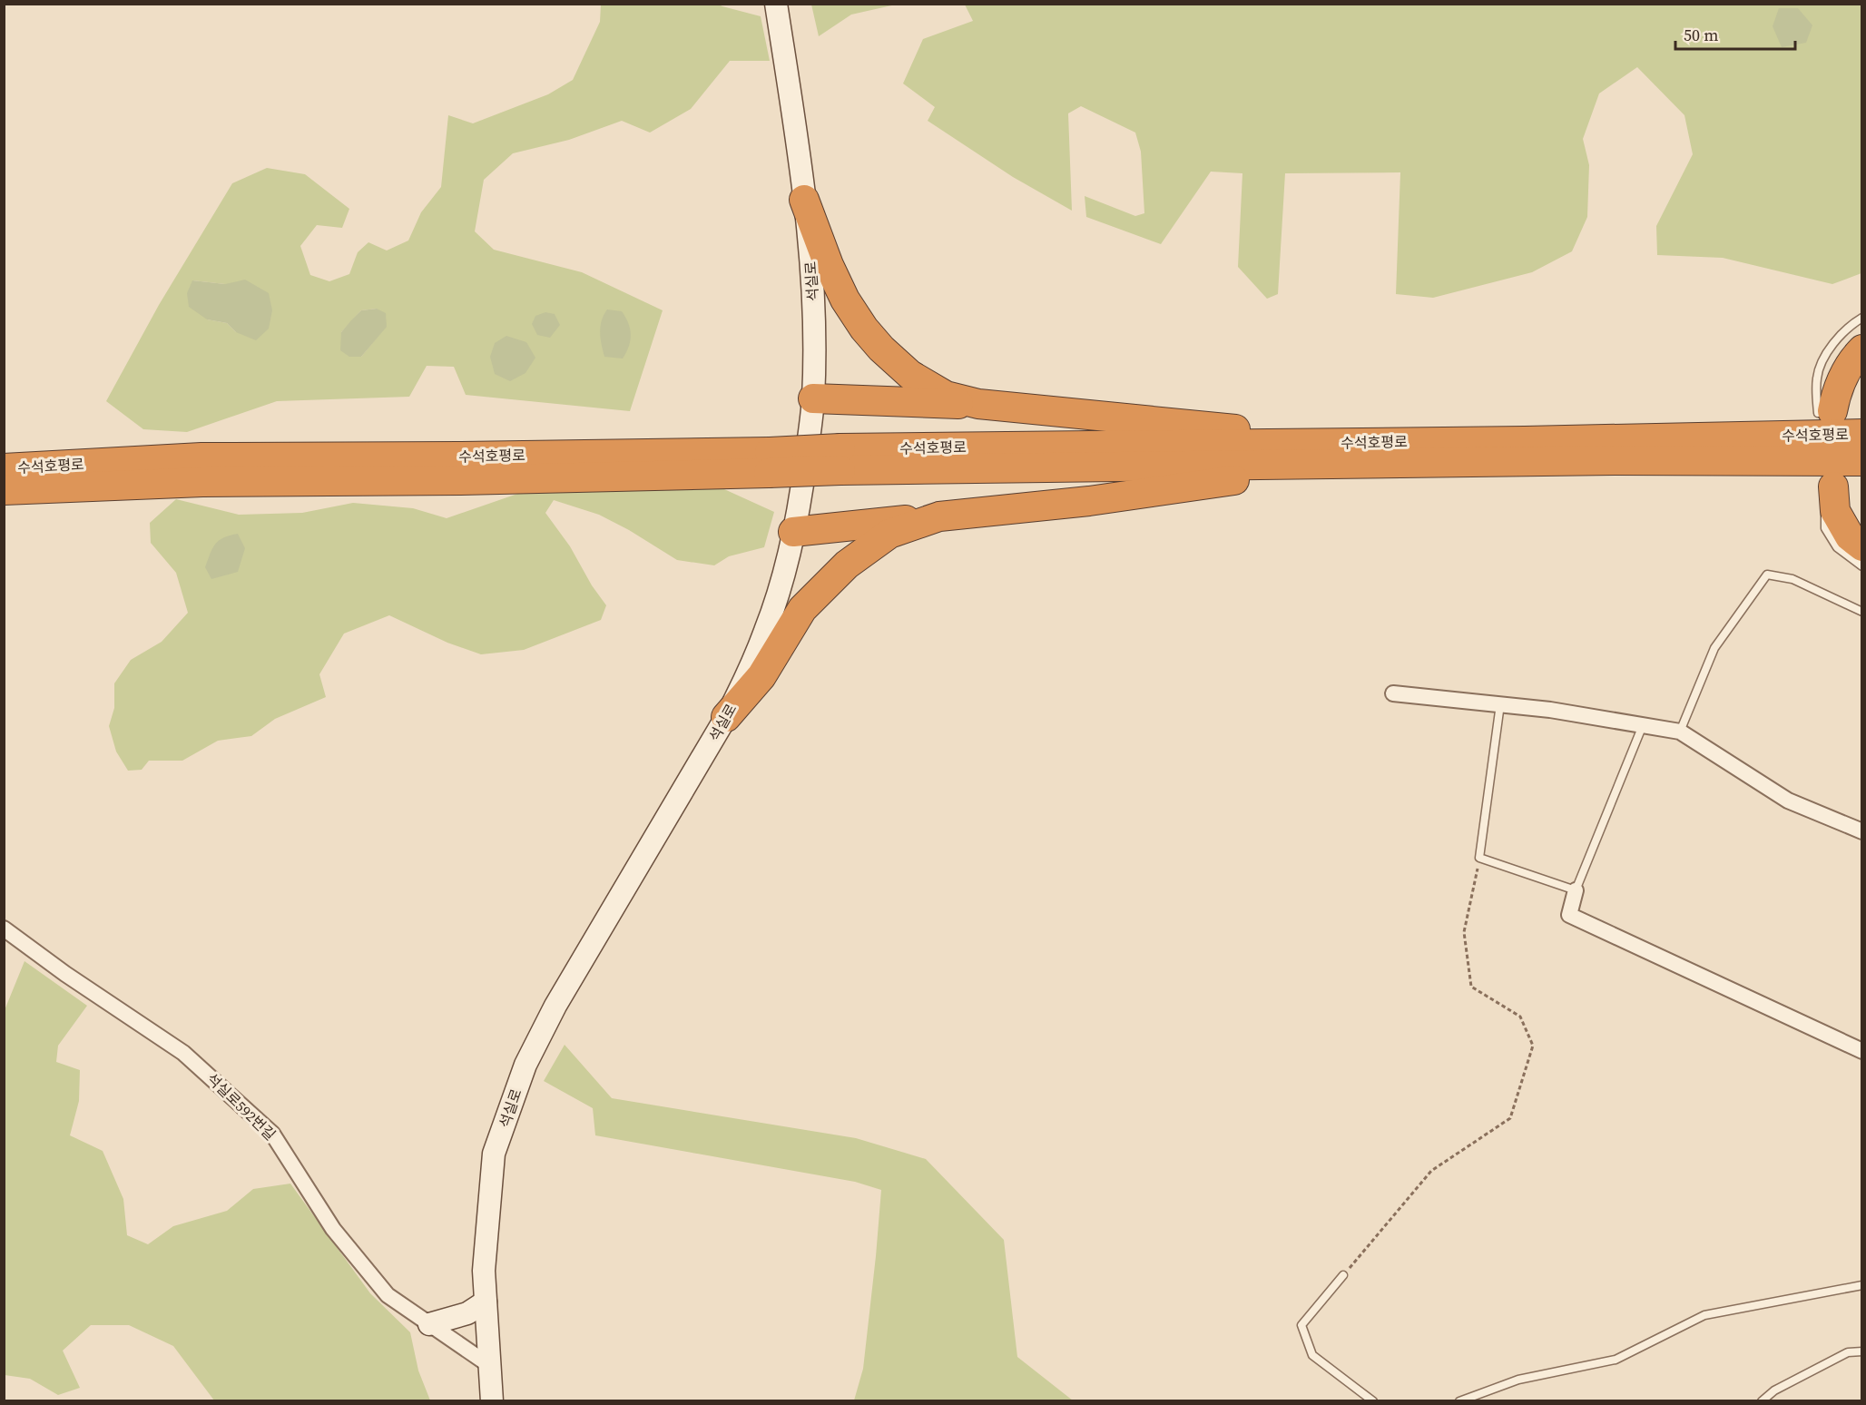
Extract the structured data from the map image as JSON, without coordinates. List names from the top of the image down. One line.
{"streets":{"highway":["수석호평로"],"street":["석실로","석실로592번길"]},"crossings":[["석실로","석실로592번길"]],"scale_bar":"50 m"}
